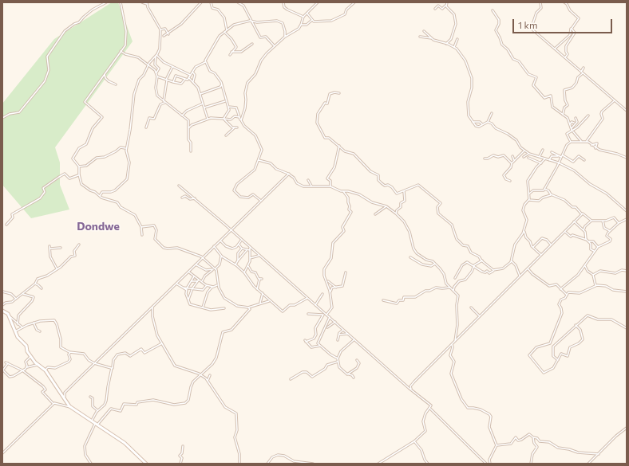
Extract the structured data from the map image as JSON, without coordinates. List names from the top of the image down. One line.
{"districts":["Dondwe"],"scale_bar":"1 km"}
